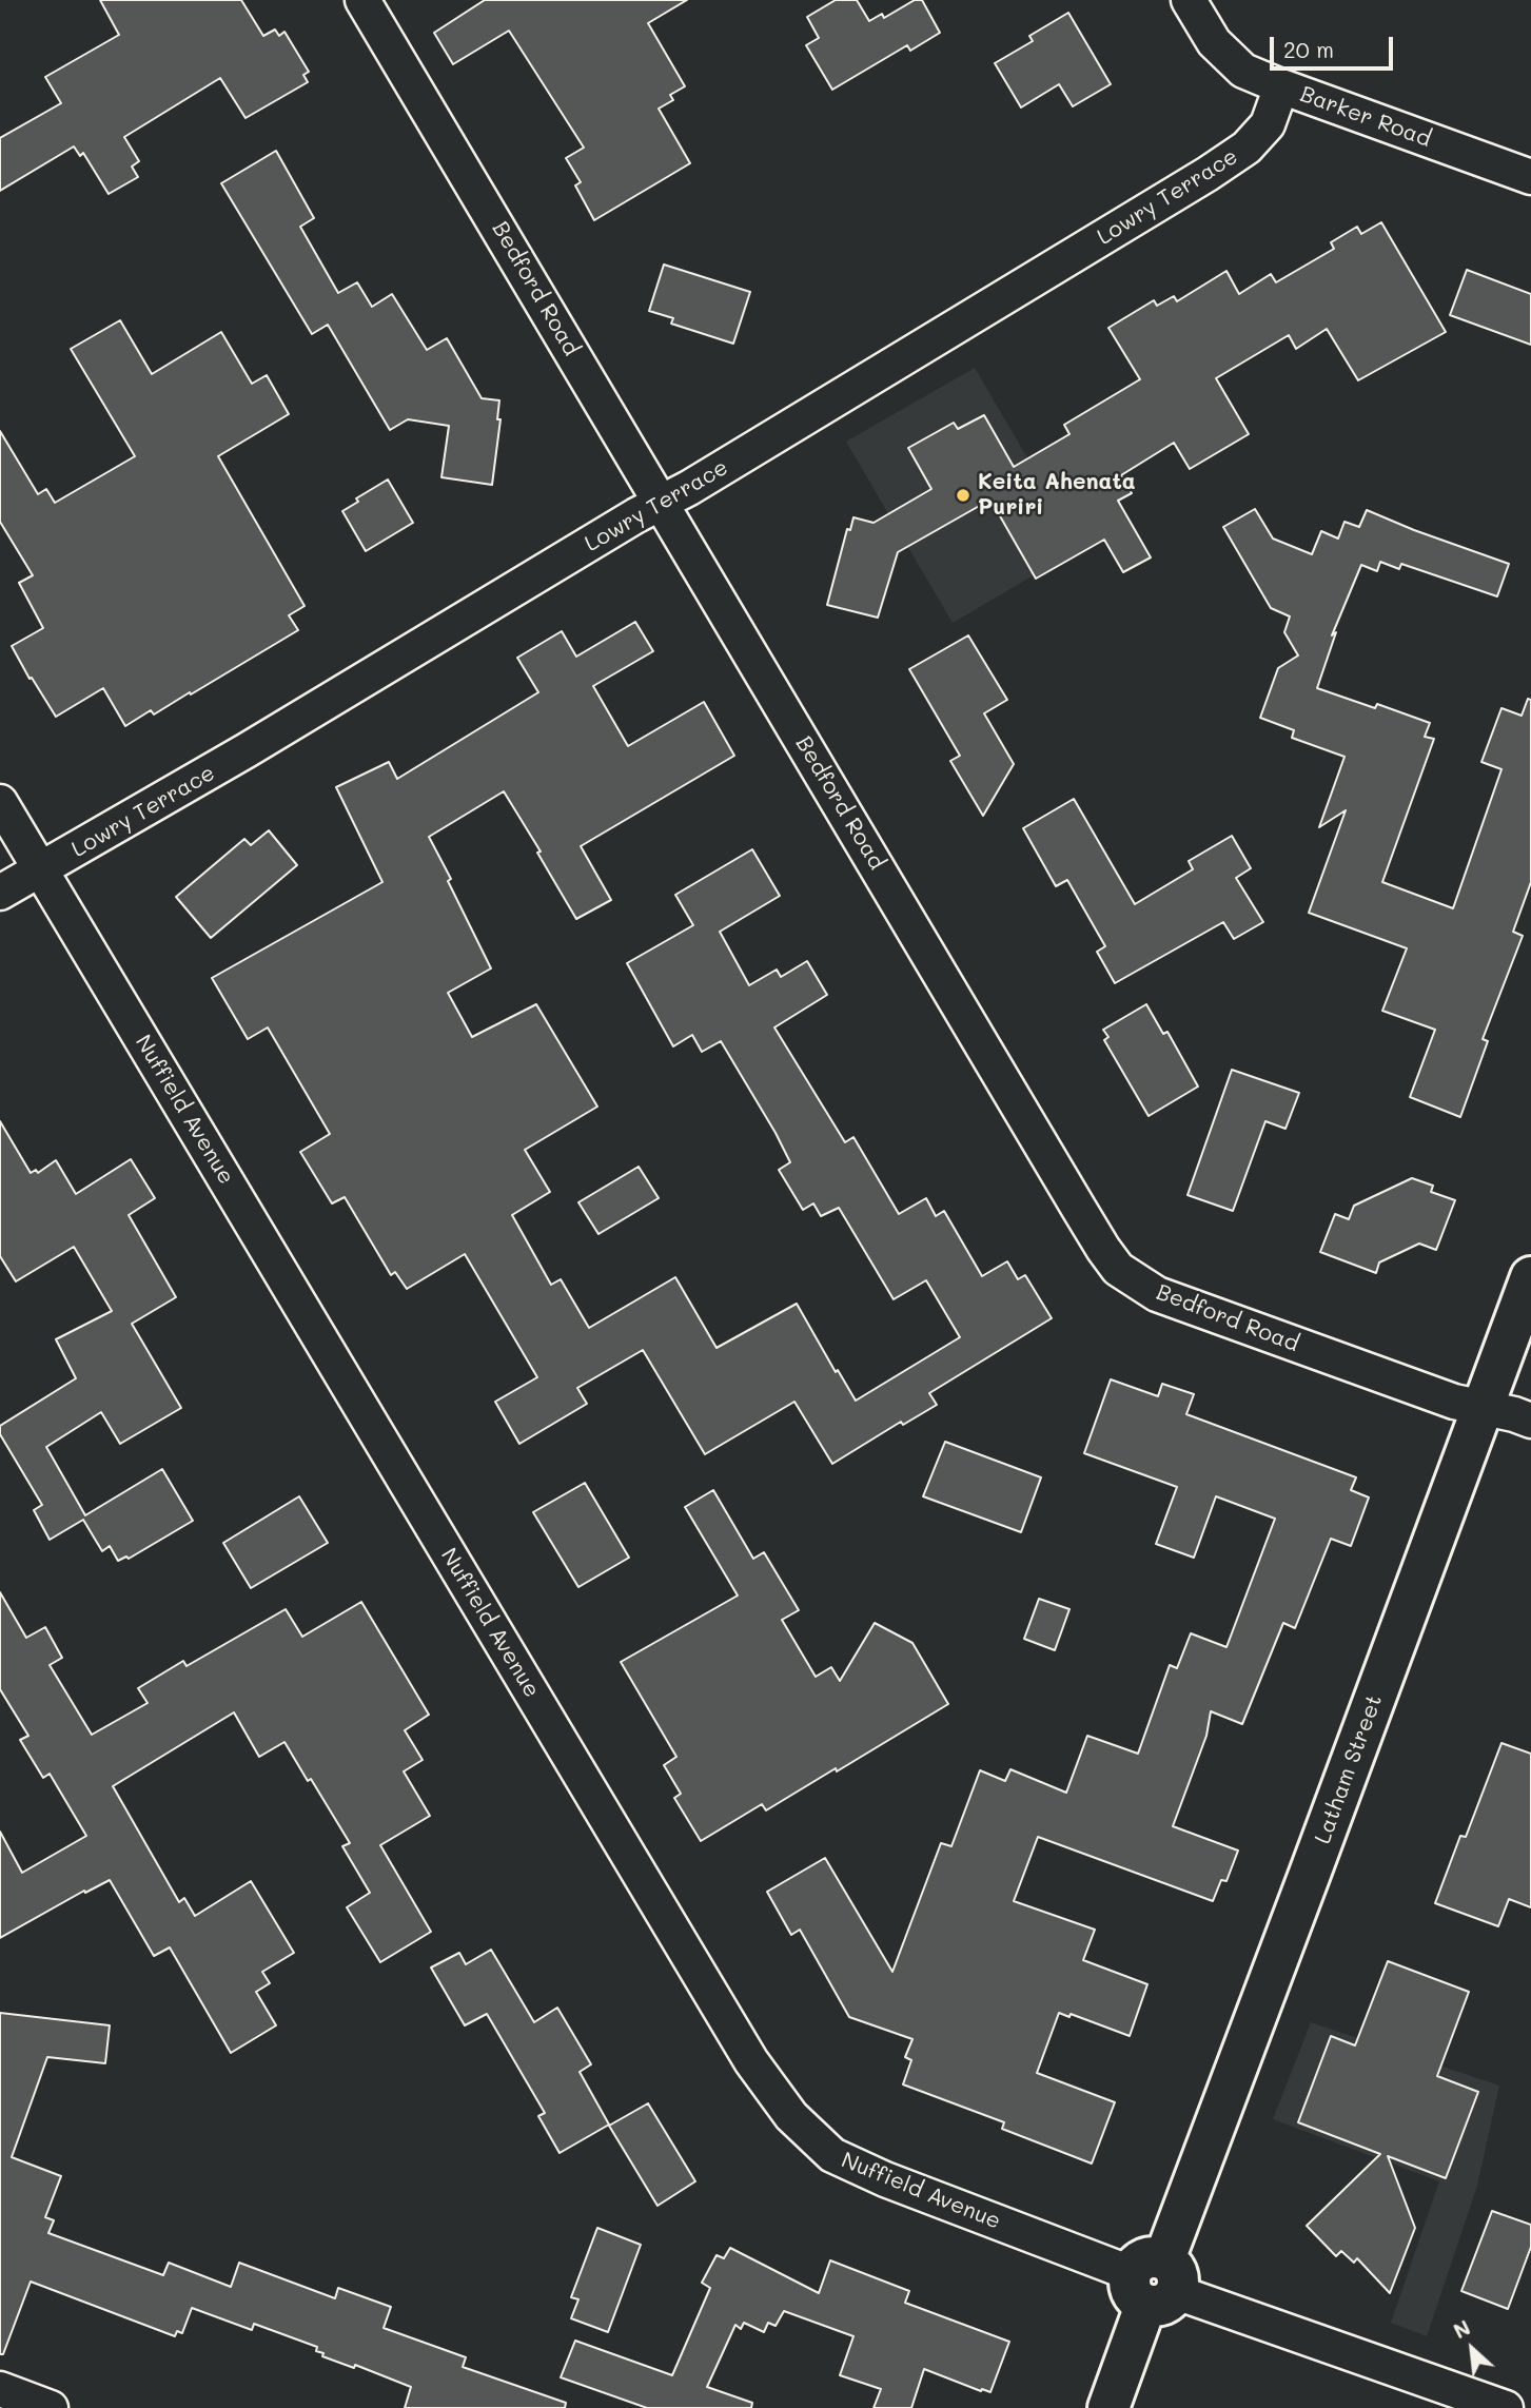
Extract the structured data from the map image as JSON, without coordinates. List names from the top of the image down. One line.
{"streets":{"main road":["Latham Street"],"street":["Barker Road","Lowry Terrace","Bedford Road","Nuffield Avenue"]},"crossings":[["Barker Road","Lowry Terrace"],["Lowry Terrace","Bedford Road"],["Lowry Terrace","Nuffield Avenue"],["Bedford Road","Latham Street"],["Nuffield Avenue","Latham Street"]],"places":["Keita Ahenata Puriri"],"scale_bar":"20 m","north":"top left"}
